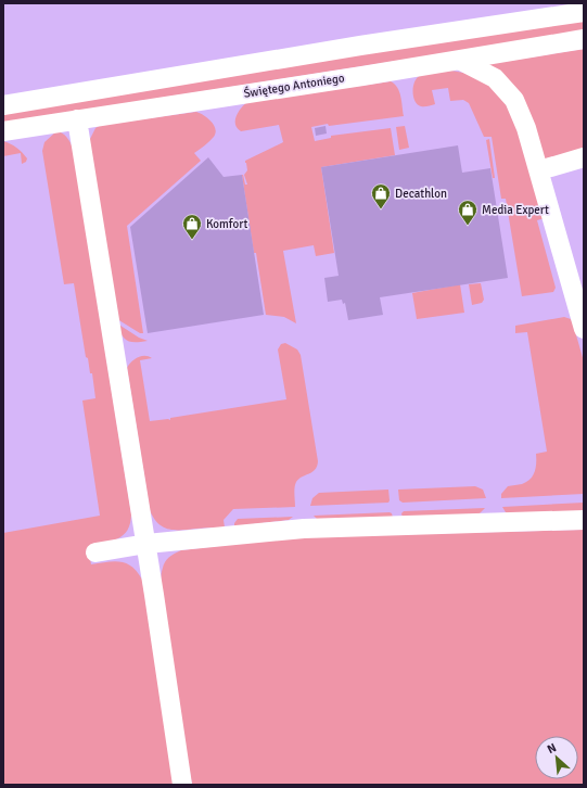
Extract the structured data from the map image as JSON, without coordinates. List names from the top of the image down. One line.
{"streets":{"street":["Świętego Antoniego"]},"places":{"shop":["Decathlon","Media Expert","Komfort"]},"north":"top left"}
